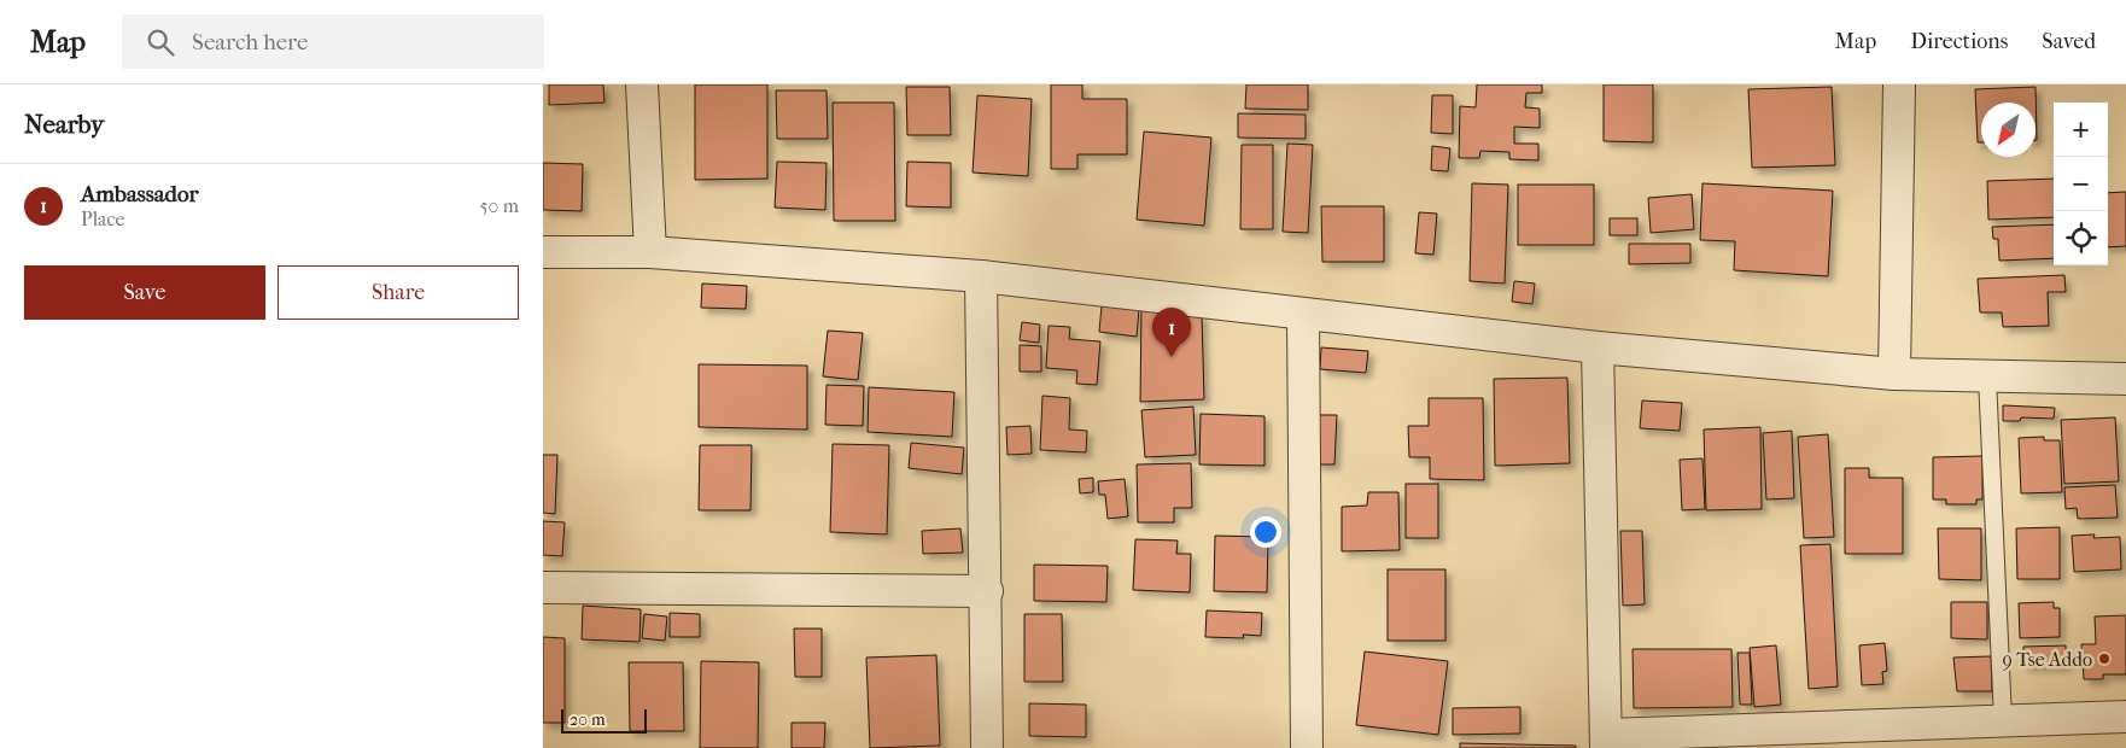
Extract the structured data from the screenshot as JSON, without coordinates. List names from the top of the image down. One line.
{"places":["9 Tse Addo"],"scale_bar":"20 m","north":"bottom left","page":{"header":"Map","search":"Search here","nav":["Map","Directions","Saved"],"heading":"Nearby","map_buttons":["+","−"],"list":[{"mark":"1","name":"Ambassador","note":"Place","value":"50 m"}],"buttons":["Save","Share"],"pins":"1","scale":"20 m"}}
